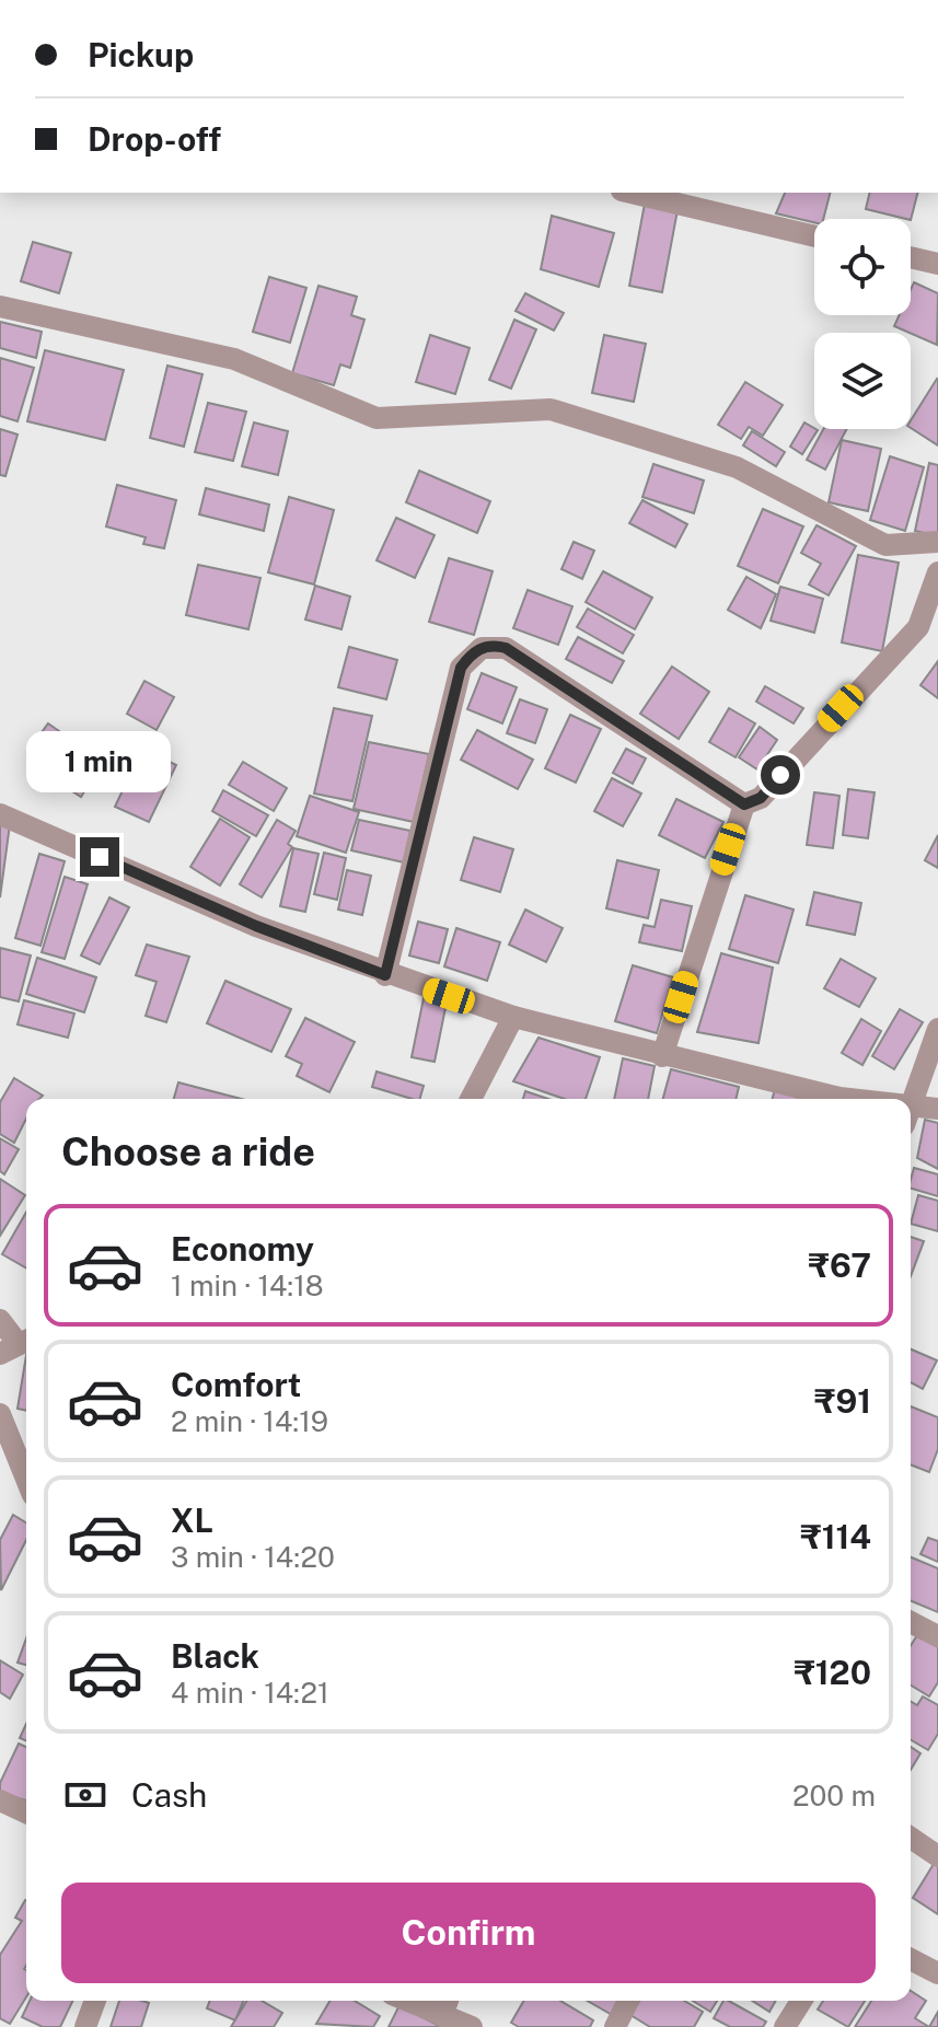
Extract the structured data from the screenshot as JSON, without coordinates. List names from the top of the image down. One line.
{"page":{"banner":["Pickup","Drop-off"],"bubble":"1 min","heading":"Choose a ride","list":[{"name":"Economy","note":"1 min · 14:18","value":"₹67"},{"name":"Comfort","note":"2 min · 14:19","value":"₹91"},{"name":"XL","note":"3 min · 14:20","value":"₹114"},{"name":"Black","note":"4 min · 14:21","value":"₹120"}],"pay":["Cash","200 m"],"buttons":"Confirm"}}
